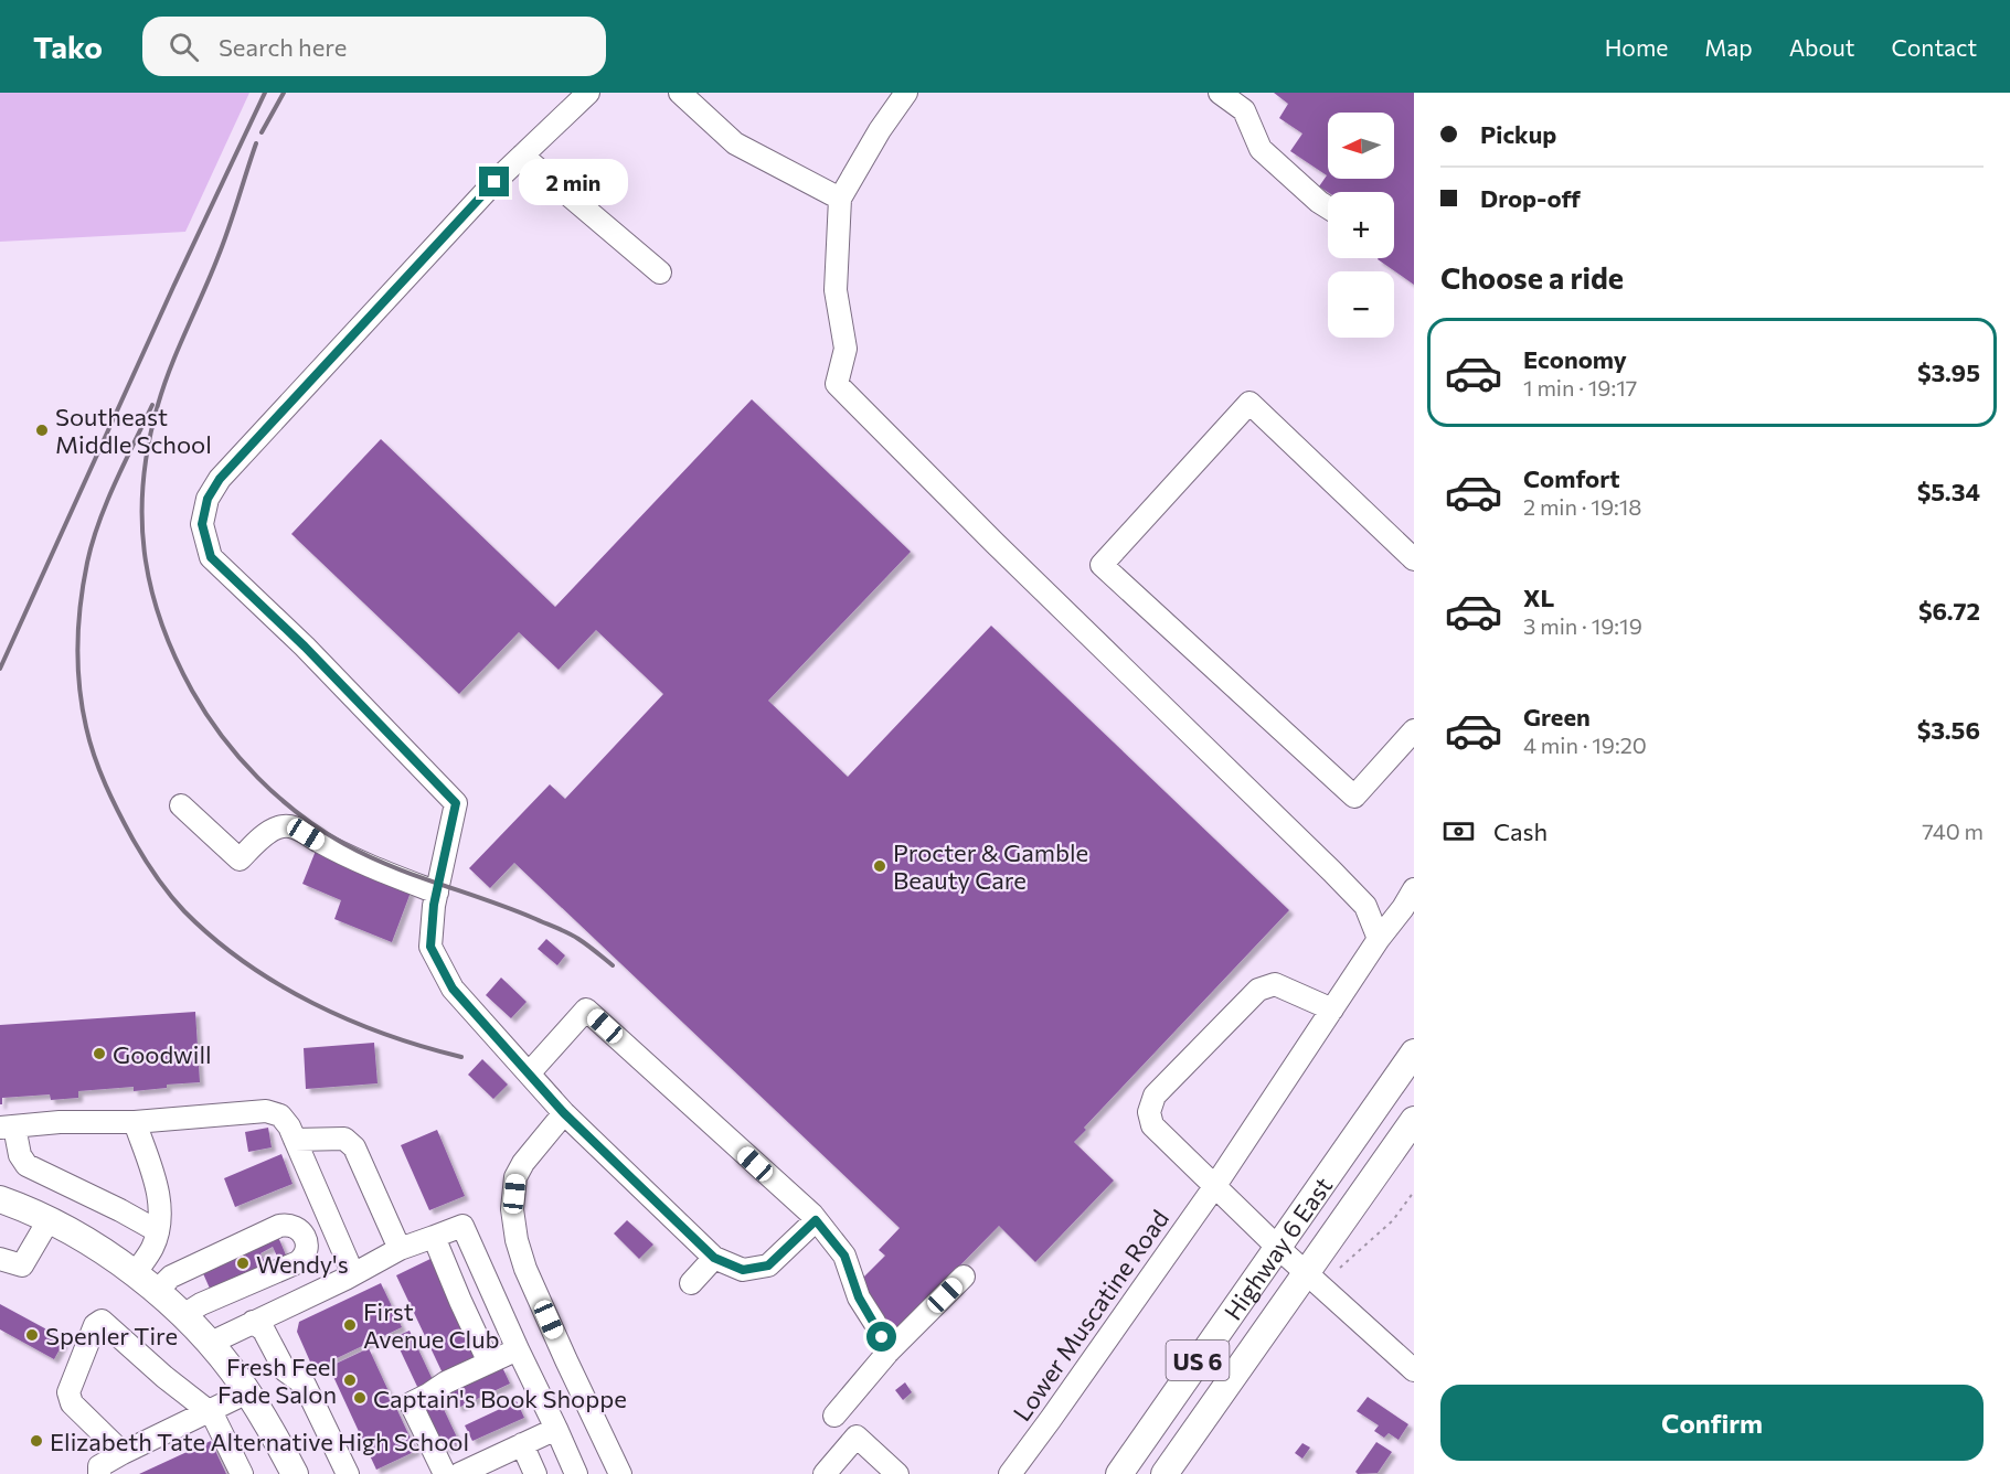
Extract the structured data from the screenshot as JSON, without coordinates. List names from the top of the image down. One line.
{"streets":{"main road":["Highway 6 East","US 6"],"street":["Lower Muscatine Road"]},"places":["Southeast Middle School","Procter & Gamble Beauty Care","Goodwill","Wendy's","First Avenue Club","Spenler Tire","Fresh Feel Fade Salon","Captain's Book Shoppe","Elizabeth Tate Alternative High School"],"north":"left","page":{"header":"Tako","search":"Search here","nav":["Home","Map","About","Contact"],"banner":["Pickup","Drop-off"],"map_buttons":["+","−"],"bubble":"2 min","heading":"Choose a ride","list":[{"name":"Economy","note":"1 min · 19:17","value":"$3.95"},{"name":"Comfort","note":"2 min · 19:18","value":"$5.34"},{"name":"XL","note":"3 min · 19:19","value":"$6.72"},{"name":"Green","note":"4 min · 19:20","value":"$3.56"}],"pay":["Cash","740 m"],"buttons":"Confirm"}}
